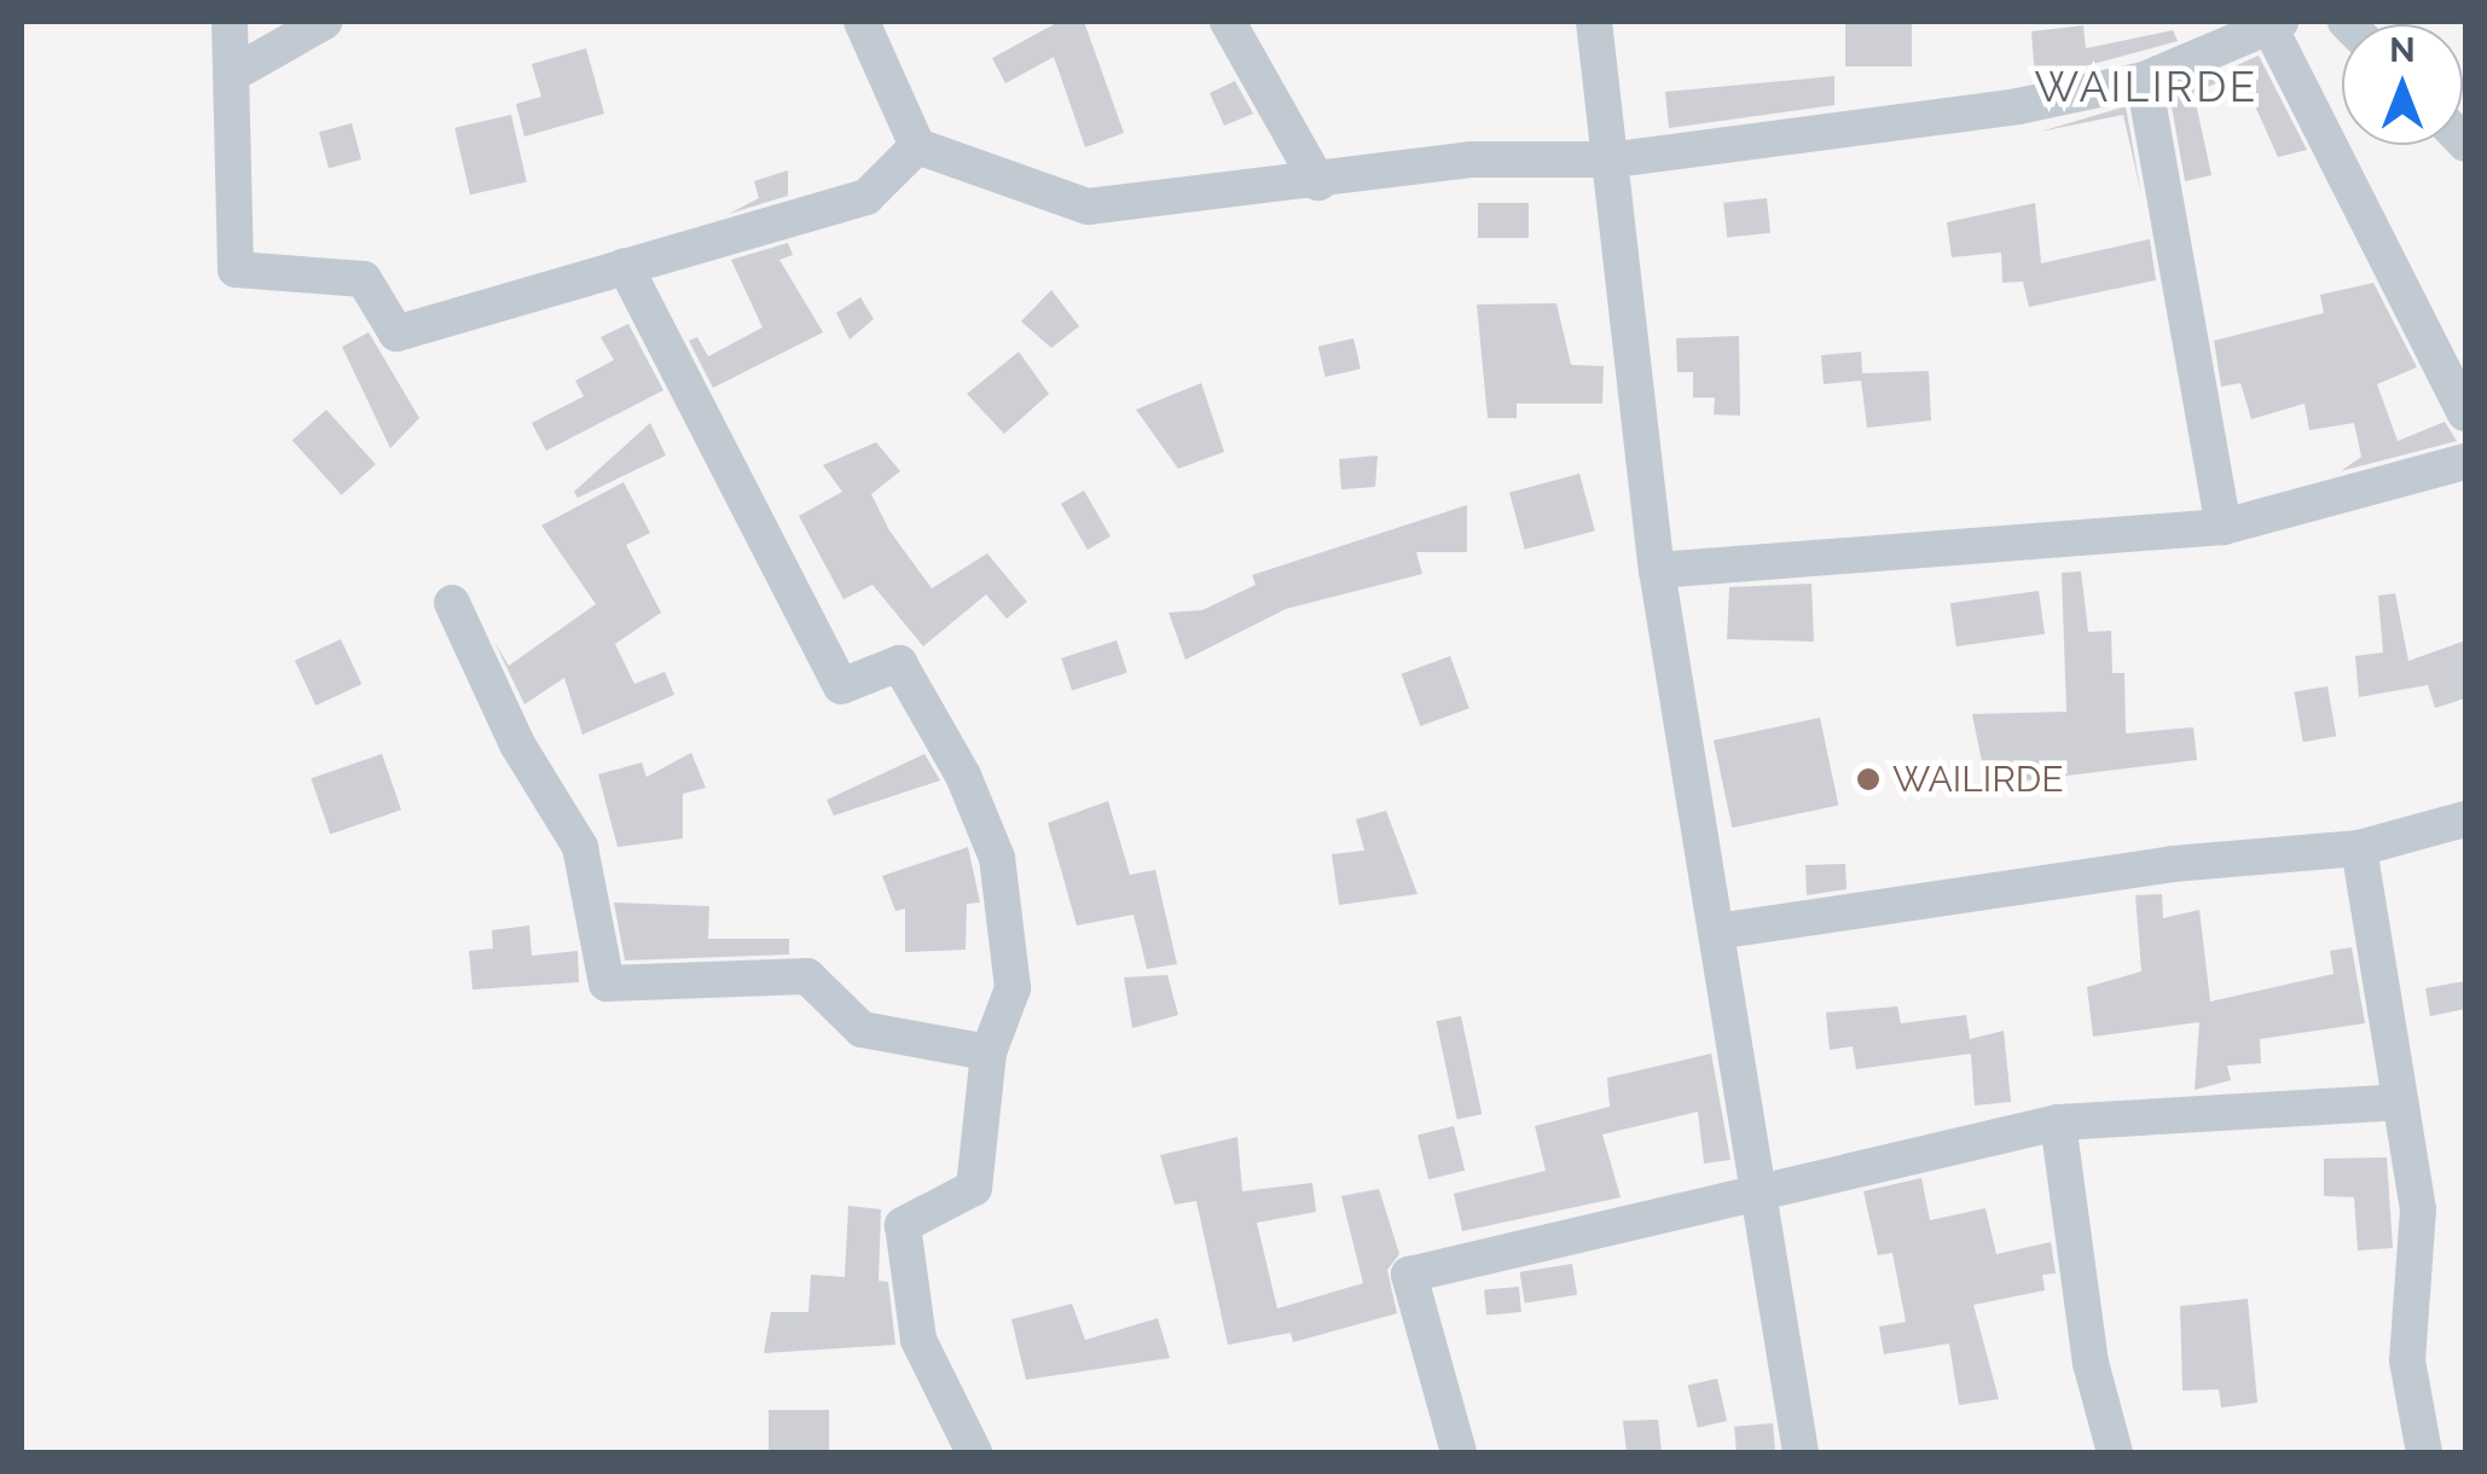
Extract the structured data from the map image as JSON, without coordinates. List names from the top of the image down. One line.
{"districts":["WAILIRDE"],"places":["WAILIRDE"],"north":"top"}
